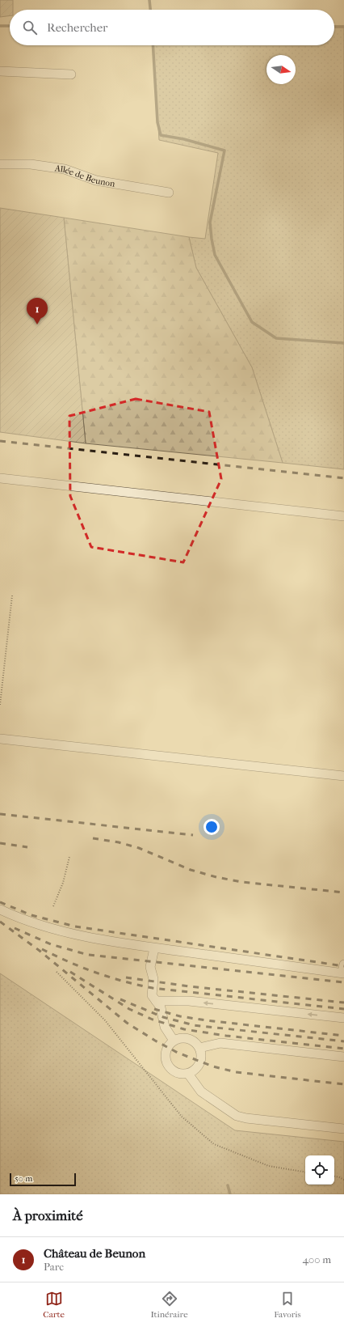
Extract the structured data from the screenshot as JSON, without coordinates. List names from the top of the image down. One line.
{"streets":{"street":["Allée de Beunon"]},"scale_bar":"50 m","north":"right","page":{"search":"Rechercher","pins":"1","scale":"50 m","heading":"À proximité","list":[{"mark":"1","name":"Château de Beunon","note":"Parc","value":"400 m"}],"nav":["Carte","Itinéraire","Favoris"]}}
